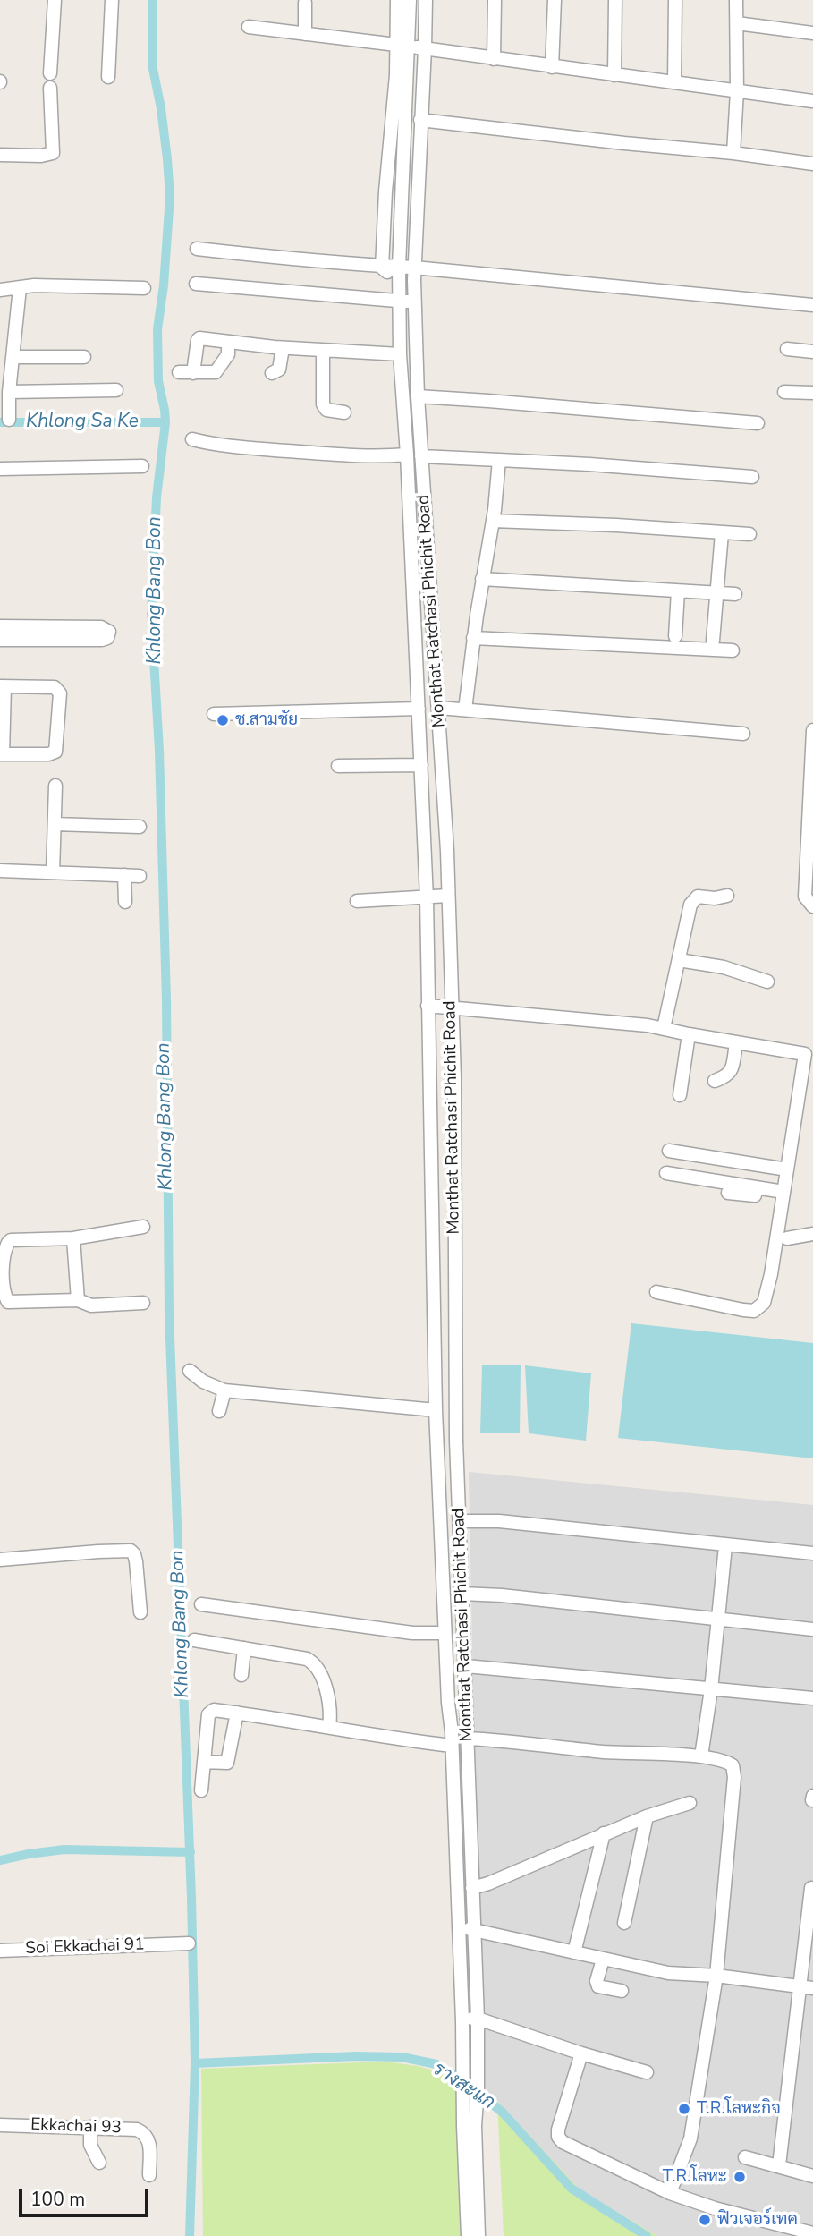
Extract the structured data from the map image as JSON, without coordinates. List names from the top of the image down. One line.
{"streets":{"street":["Monthat Ratchasi Phichit Road","Soi Ekkachai 91","Ekkachai 93"]},"water":["Khlong Sa Ke","Khlong Bang Bon","รางสะแก"],"places":["ช.สามชัย","T.R.โลหะกิจ","T.R.โลหะ","ฟิวเจอร์เทค"],"scale_bar":"100 m"}
